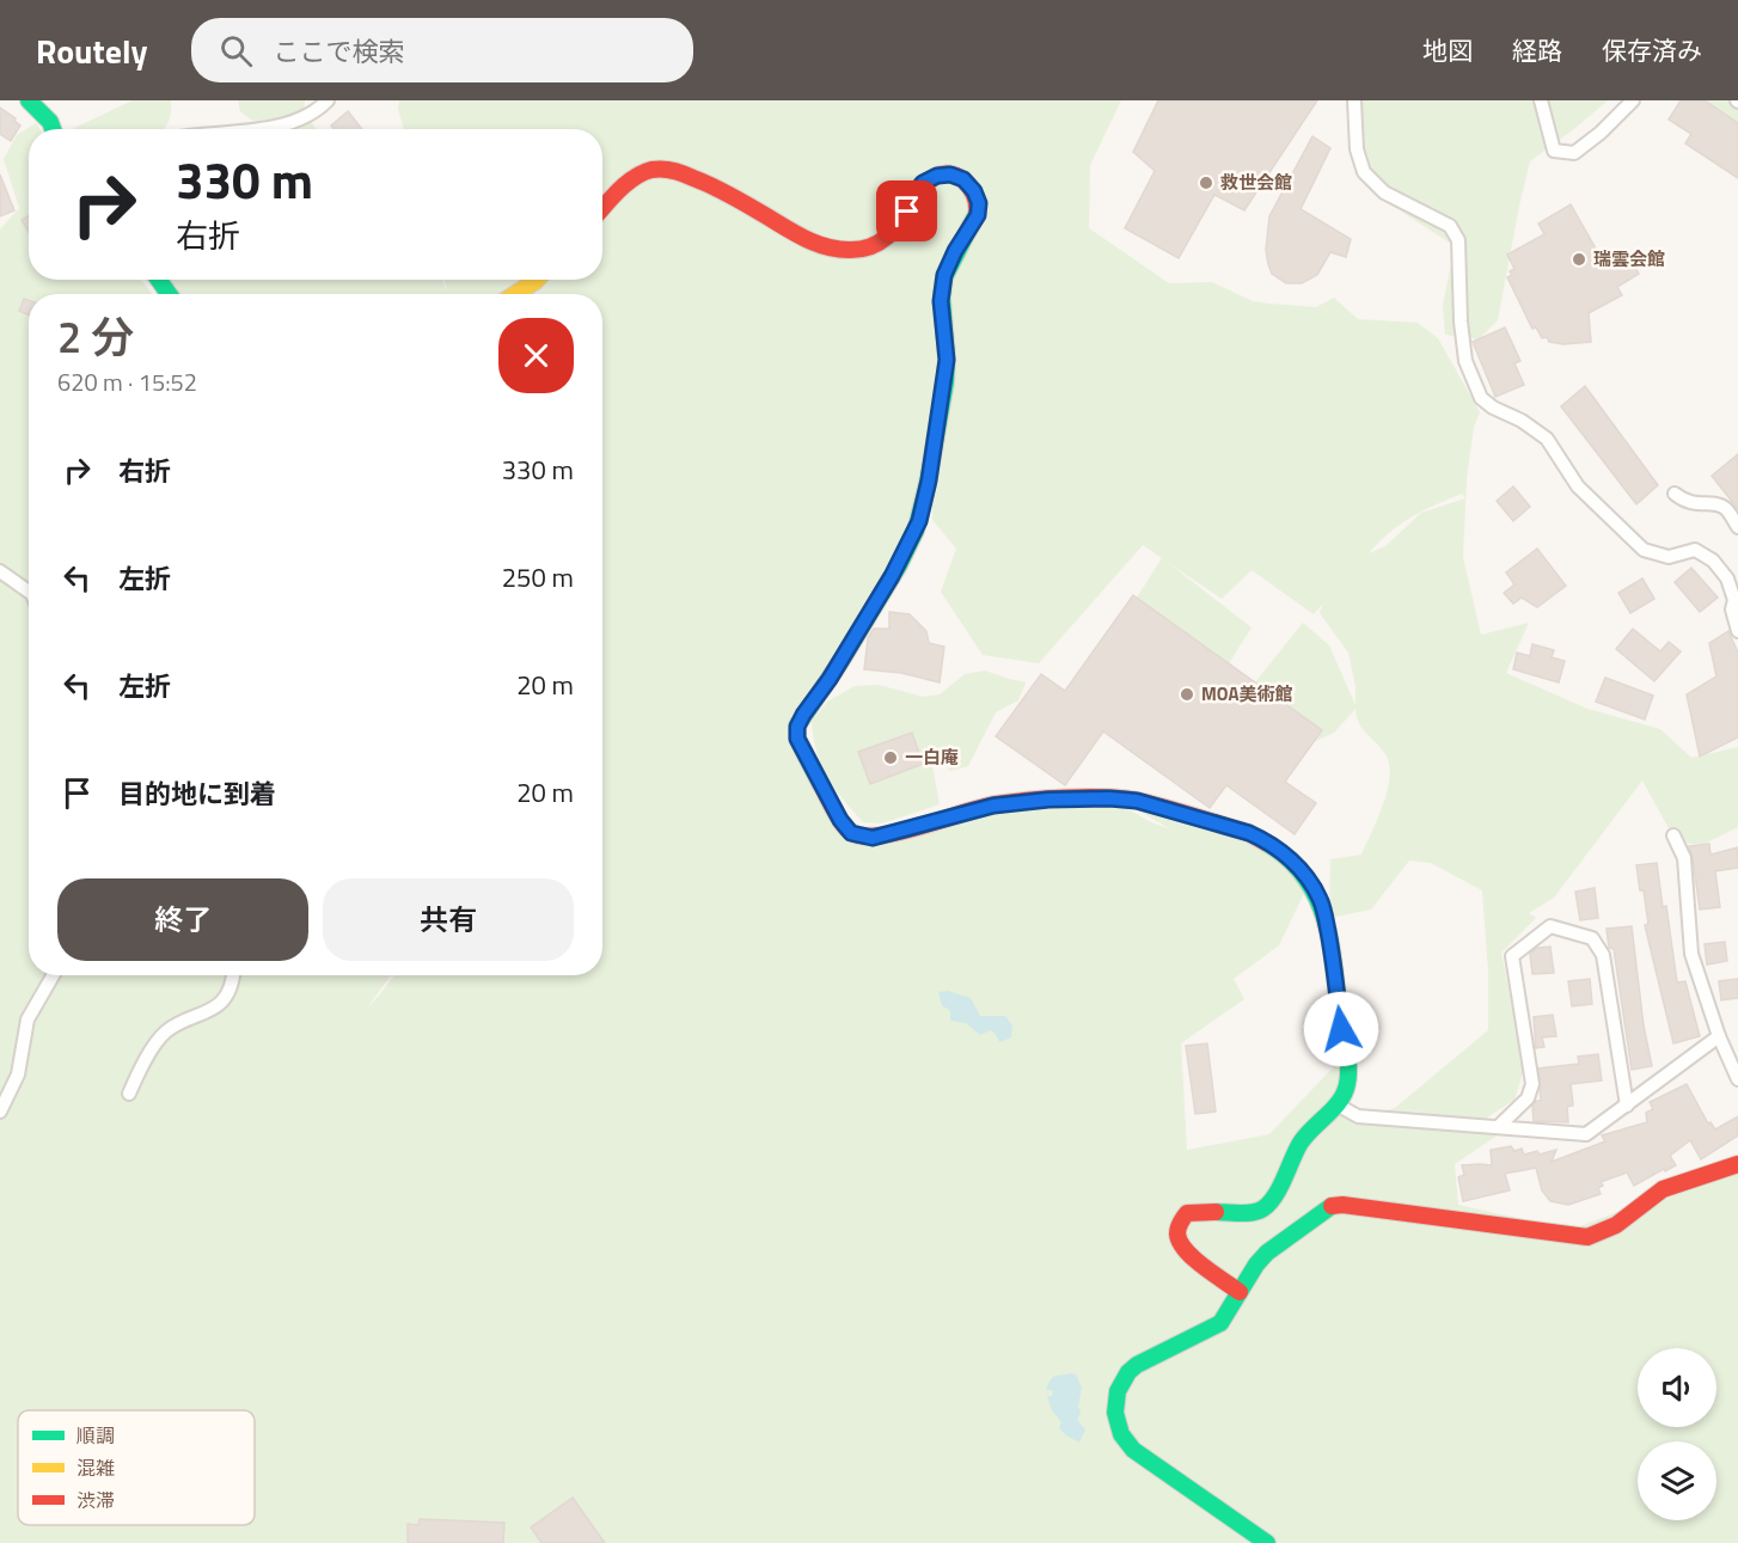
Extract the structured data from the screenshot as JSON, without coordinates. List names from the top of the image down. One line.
{"places":["救世会館","瑞雲会館","MOA美術館","一白庵"],"legend":["順調","混雑","渋滞"],"page":{"header":"Routely","search":"ここで検索","nav":["地図","経路","保存済み"],"turn":["330 m","右折"],"heading":["2 分","620 m · 15:52"],"list":[{"name":"右折","value":"330 m"},{"name":"左折","value":"250 m"},{"name":"左折","value":"20 m"},{"name":"目的地に到着","value":"20 m"}],"buttons":["終了","共有"]}}
